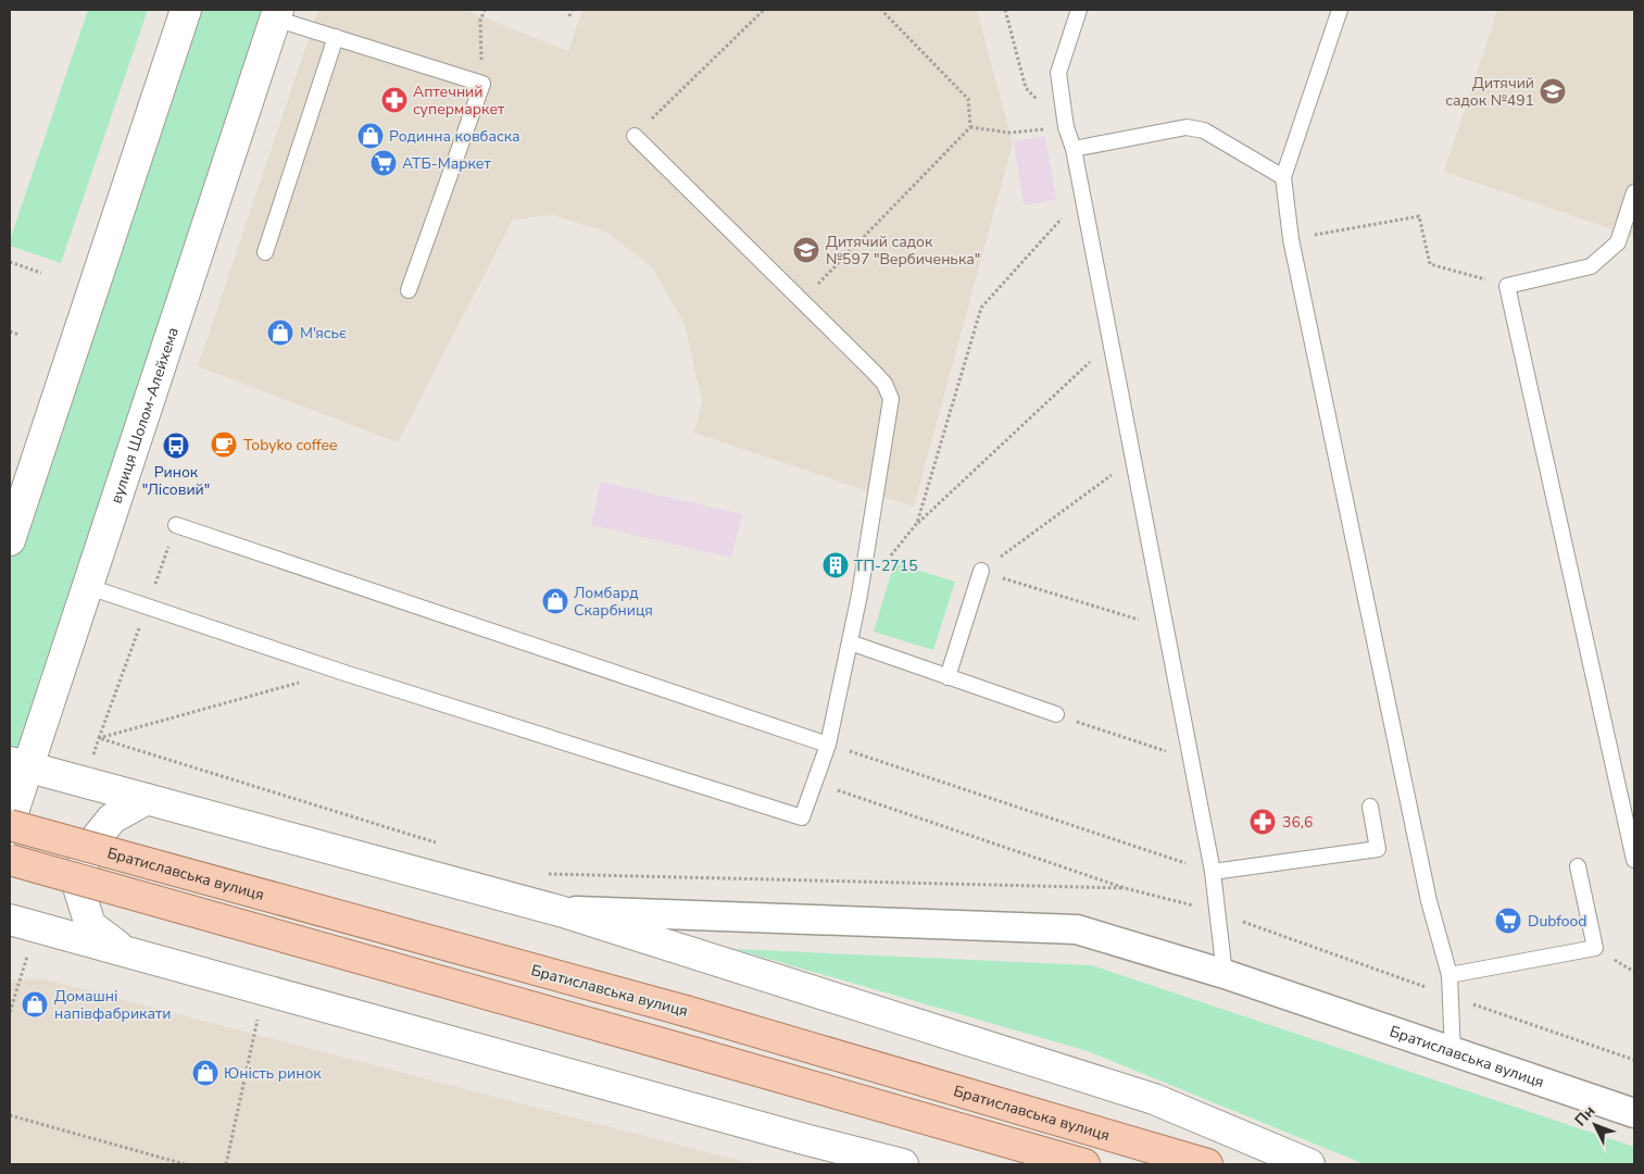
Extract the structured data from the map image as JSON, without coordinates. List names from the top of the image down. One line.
{"streets":{"main road":["Братиславська вулиця"],"street":["вулиця Шолом-Алейхема"]},"crossings":[["вулиця Шолом-Алейхема","Братиславська вулиця"]],"places":{"school or university":["Дитячий садок №491","Дитячий садок №597 \"Вербиченька\""],"pharmacy":["Аптечний супермаркет","36,6"],"shop":["Родинна ковбаска","М'ясьє","Ломбард Скарбниця","Домашні напівфабрикати","Юність ринок"],"supermarket":["АТБ-Маркет","Dubfood"],"cafe":["Tobyko coffee"],"bus stop":["Ринок \"Лісовий\""],"building":["ТП-2715"]},"north":"top left"}
